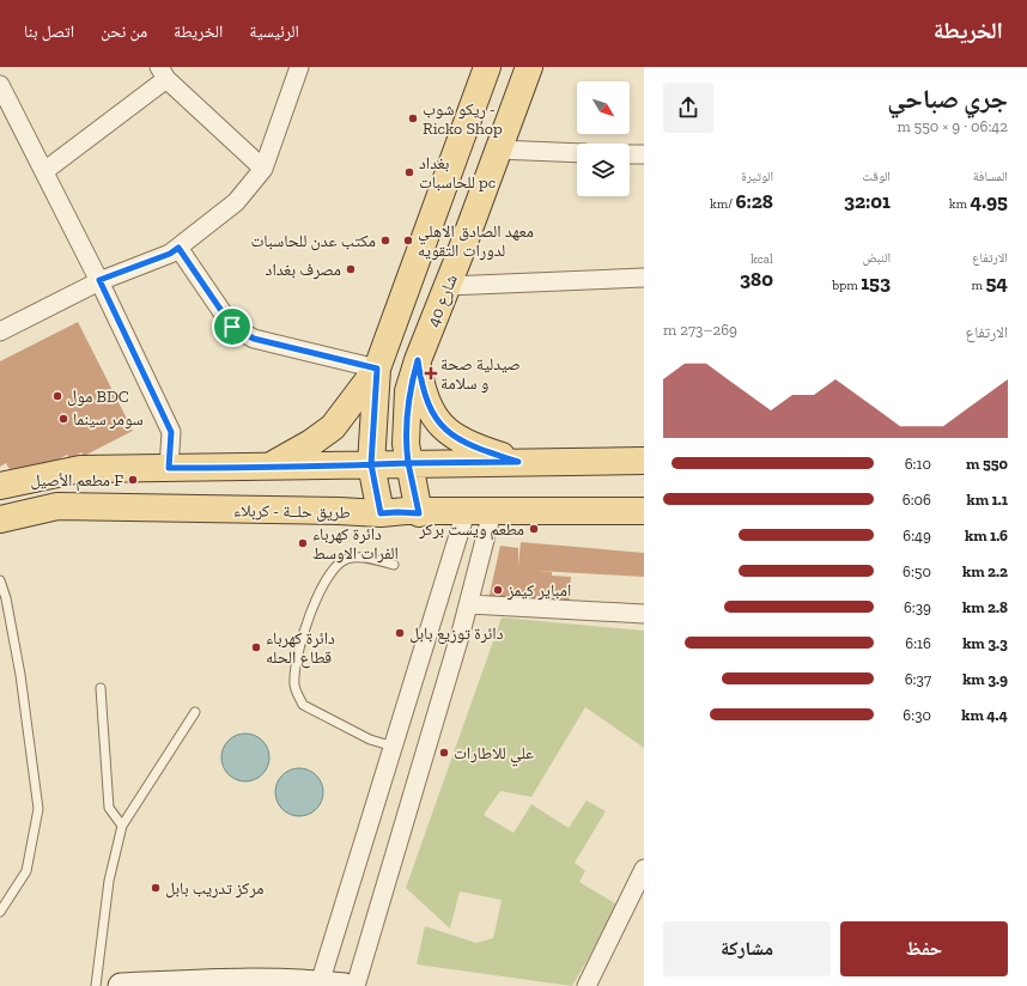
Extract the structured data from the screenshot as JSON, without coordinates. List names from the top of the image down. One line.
{"streets":{"main road":["شارع 40","طريق حلــة - كربلاء"]},"crossings":[["شارع 40","طريق حلــة - كربلاء"]],"places":{"other":["ريكو شوب - Ricko Shop","بغداد للحاسبات pc","مكتب عدن للحاسبات","معهد الصادق الاهلي لدورات التقويه","مصرف بغداد","مول BDC","سومر سينما","مطعم الأصيل F","مطعم ويست بركر","دائرة كهرباء الفرات الاوسط","امباير كيمز","دائرة توزيع بابل","دائرة كهرباء قطاع الحله","علي للاطارات","مركز تدريب بابل"],"health":["صيدلية صحة و سلامة"]},"north":"bottom right","page":{"header":"الخريطة","nav":["الرئيسية","الخريطة","من نحن","اتصل بنا"],"heading":["جري صباحي","06:42 · 9 × 550 m"],"stats":[["المسافة","4.95 km"],["الوقت","32:01"],["الوتيرة","6:28 /km"],["الارتفاع","54 m"],["النبض","153 bpm"],["kcal","380"]],"chart":["الارتفاع","269–273 m"],"list":[{"name":"550 m","note":"6:10"},{"name":"1.1 km","note":"6:06"},{"name":"1.6 km","note":"6:49"},{"name":"2.2 km","note":"6:50"},{"name":"2.8 km","note":"6:39"},{"name":"3.3 km","note":"6:16"},{"name":"3.9 km","note":"6:37"},{"name":"4.4 km","note":"6:30"}],"buttons":["حفظ","مشاركة"]}}
